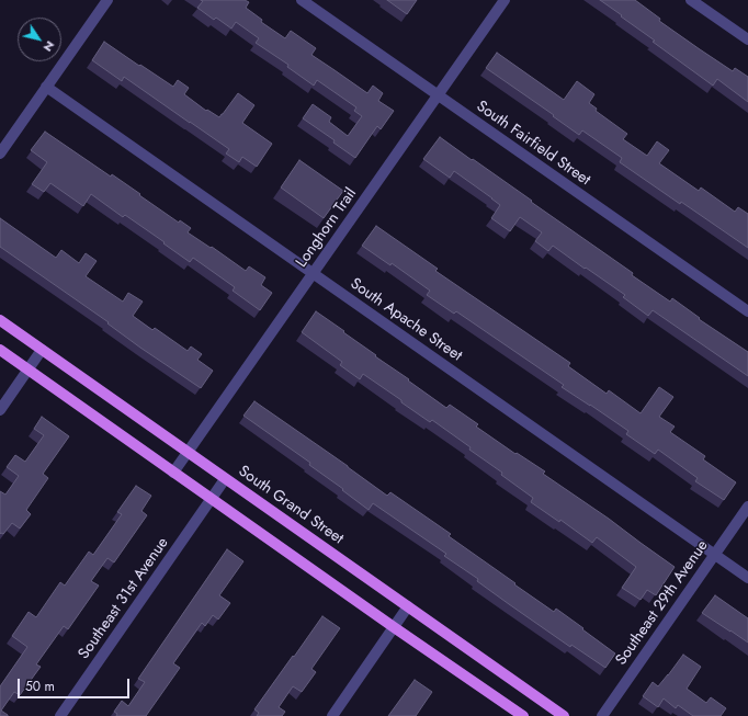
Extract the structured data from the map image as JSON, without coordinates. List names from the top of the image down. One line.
{"streets":{"main road":["South Grand Street"],"street":["South Fairfield Street","Longhorn Trail","South Apache Street","Southeast 31st Avenue","Southeast 29th Avenue"]},"crossings":[["South Fairfield Street","Longhorn Trail"],["Longhorn Trail","South Apache Street"],["Longhorn Trail","South Grand Street"],["South Apache Street","Southeast 29th Avenue"],["South Grand Street","Southeast 31st Avenue"]],"scale_bar":"50 m","north":"bottom right"}
